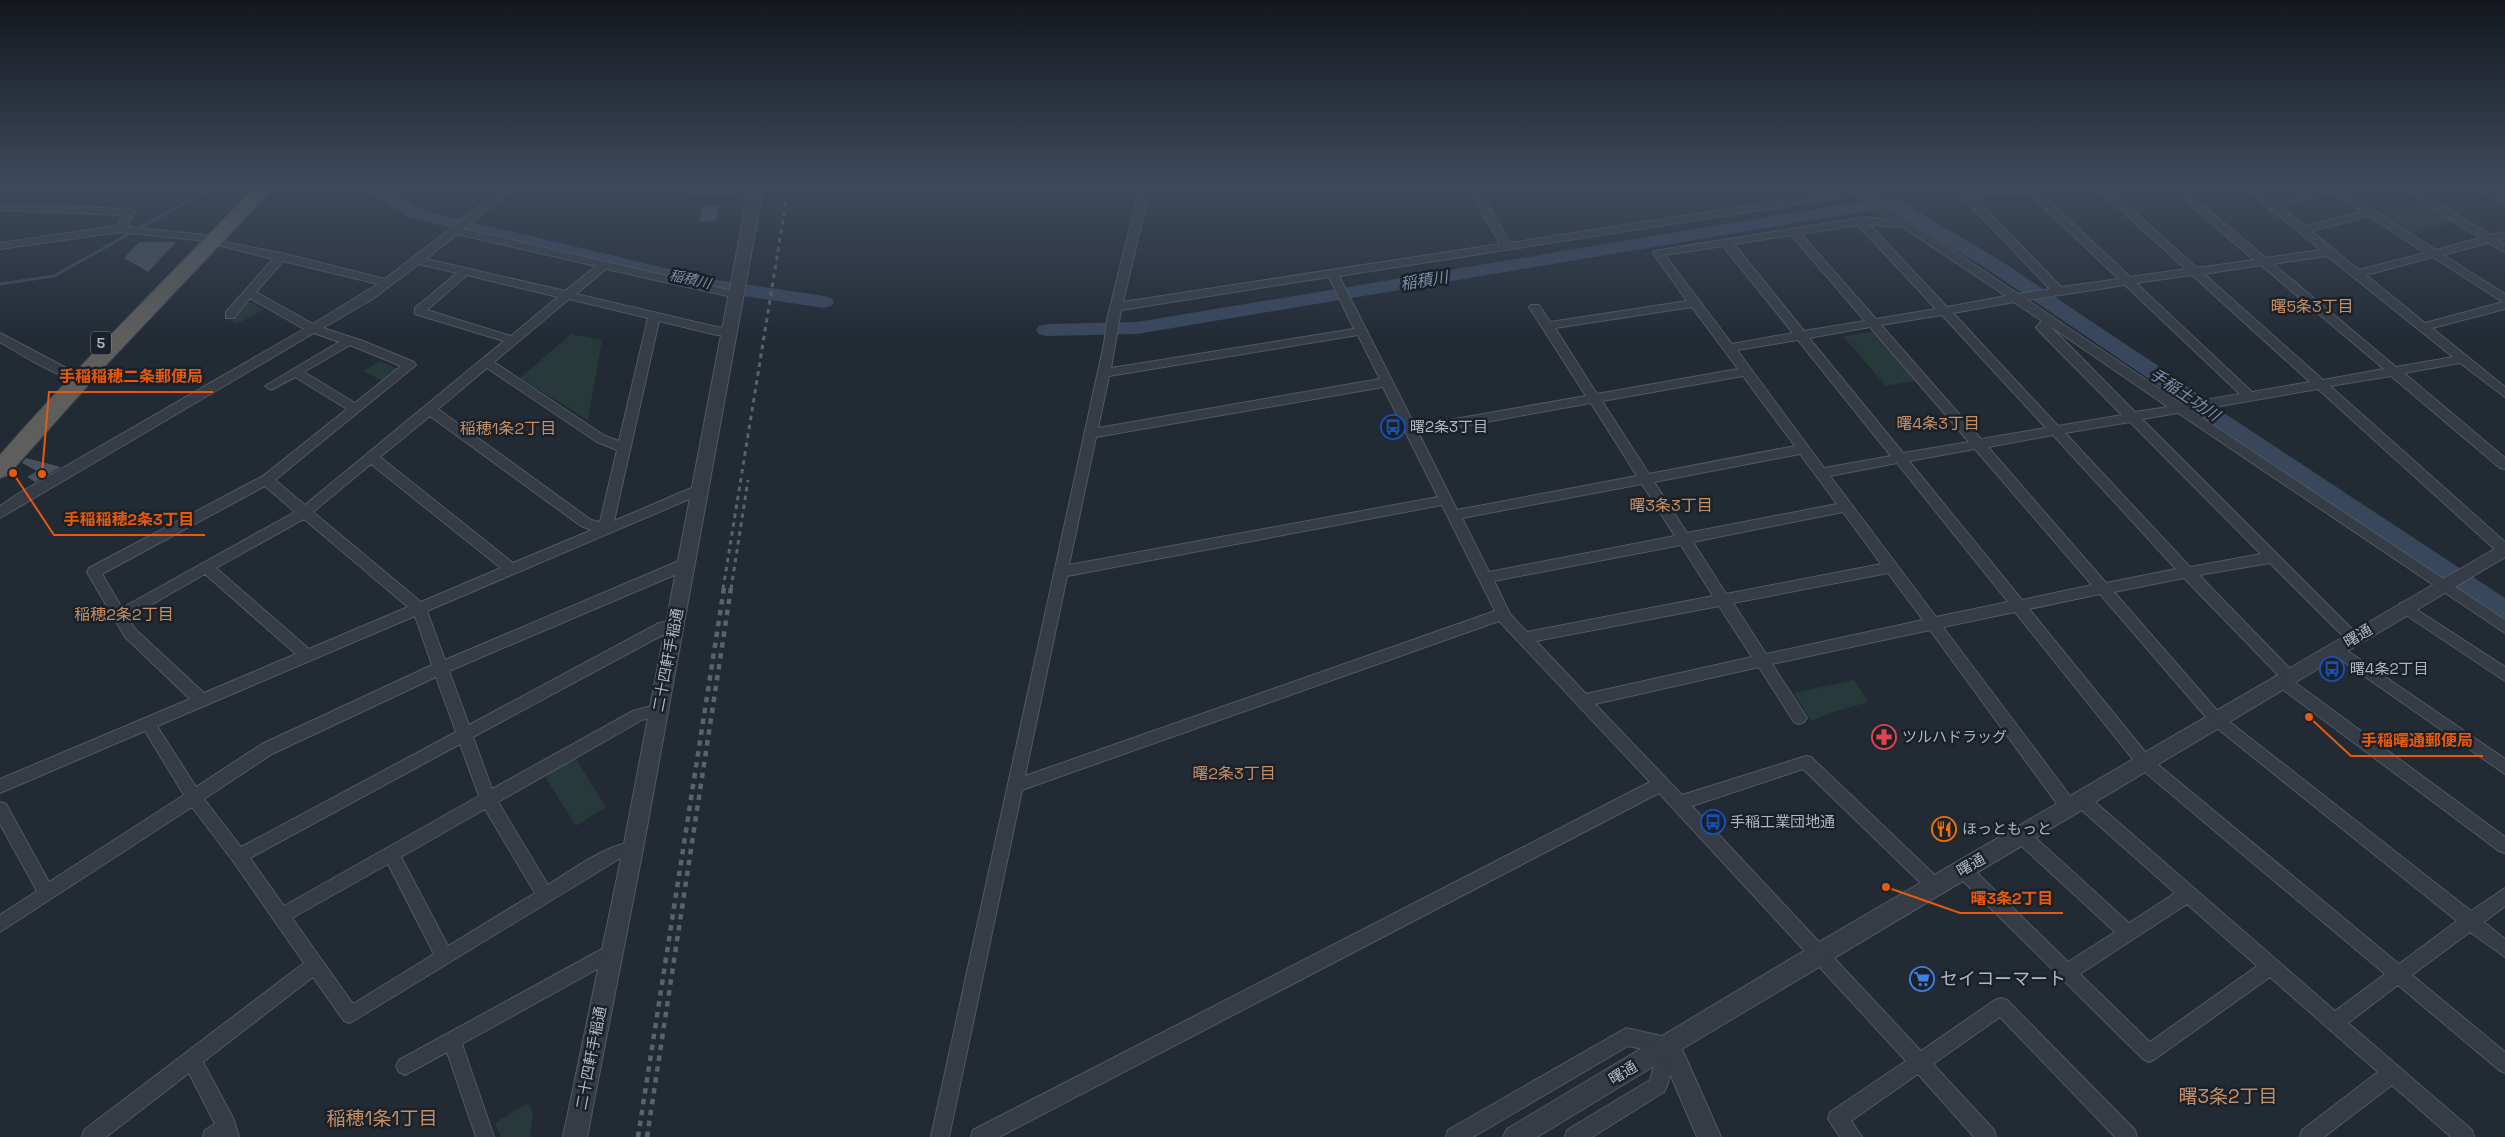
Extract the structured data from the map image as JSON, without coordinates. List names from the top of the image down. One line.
{"streets":{"highway":["5"],"street":["曙通","二十四軒手稲通"]},"districts":["曙5条3丁目","曙4条3丁目","稲穂1条2丁目","曙3条3丁目","稲穂2条2丁目","曙2条3丁目","曙3条2丁目","稲穂1条1丁目"],"water":["稲積川","手稲土功川"],"places":{"bus stop":["曙2条3丁目","曙4条2丁目","手稲工業団地通"],"other":["手稲稲穂2条3丁目","手稲稲穂二条郵便局","手稲曙通郵便局","曙3条2丁目"],"pharmacy":["ツルハドラッグ"],"restaurant":["ほっともっと"],"supermarket":["セイコーマート"]}}
